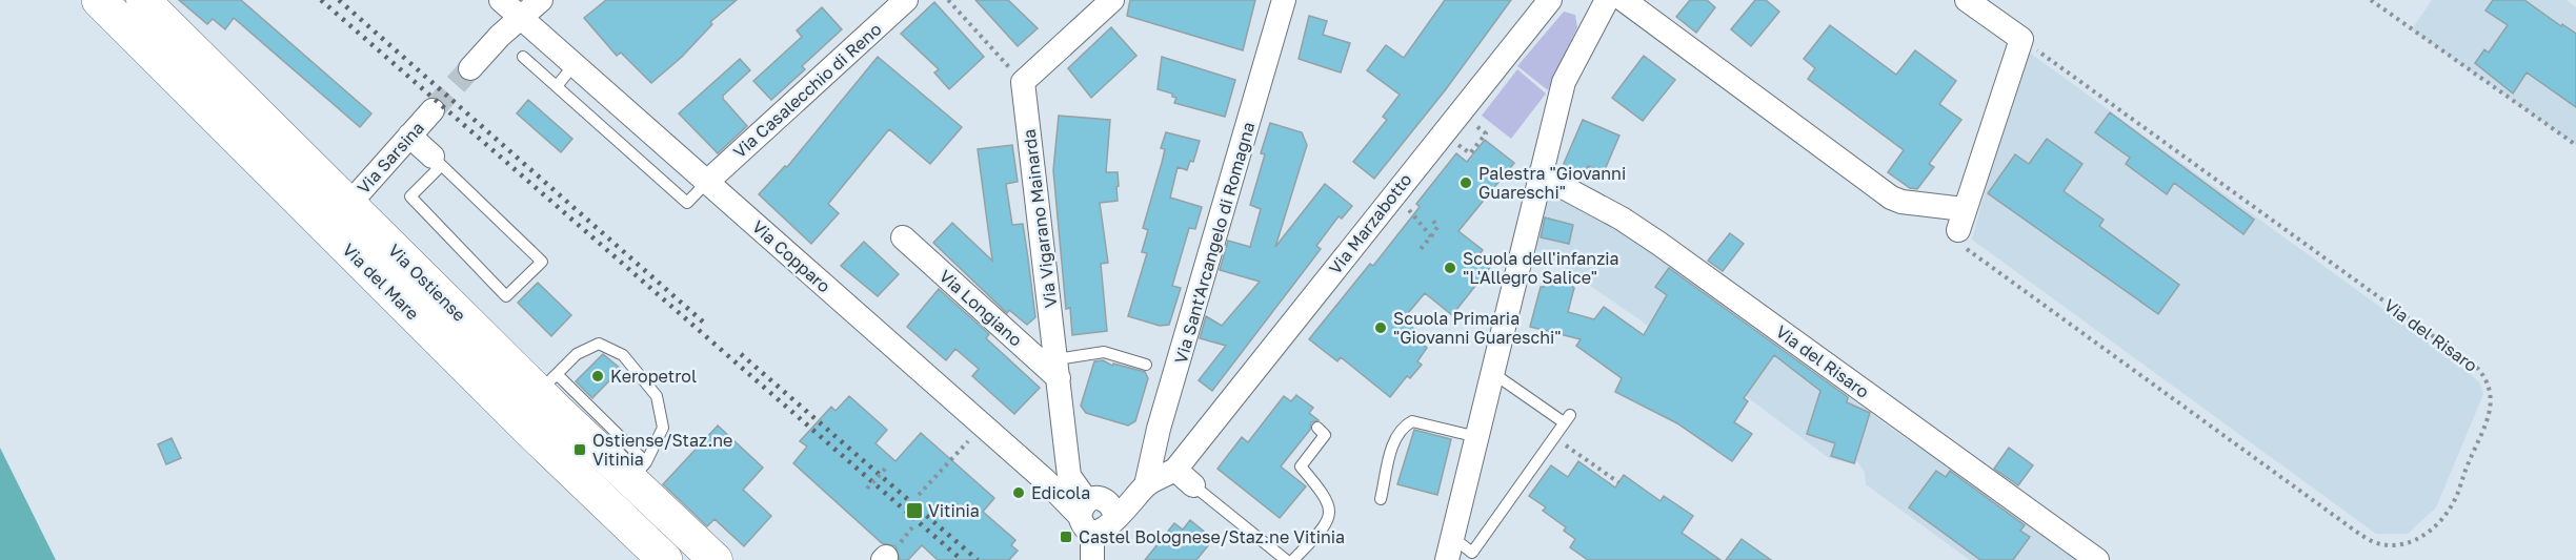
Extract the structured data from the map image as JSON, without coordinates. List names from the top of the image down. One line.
{"streets":{"main road":["Via del Mare","Via Ostiense"],"street":["Via Casalecchio di Reno","Via Sarsina","Via Vigarano Mainarda","Via Marzabotto","Via Sant'Arcangelo di Romagna","Via Copparo","Via Longiano","Via del Risaro"]},"crossings":[["Via Casalecchio di Reno","Via Copparo"],["Via Sarsina","Via Ostiense"],["Via Vigarano Mainarda","Via Copparo"],["Via Vigarano Mainarda","Via Longiano"]],"places":{"other":["Palestra \"Giovanni Guareschi\"","Scuola dell'infanzia \"L'Allegro Salice\"","Scuola Primaria \"Giovanni Guareschi\"","Keropetrol","Edicola"],"transit":["Ostiense/Staz.ne Vitinia","Vitinia","Castel Bolognese/Staz.ne Vitinia"]}}
